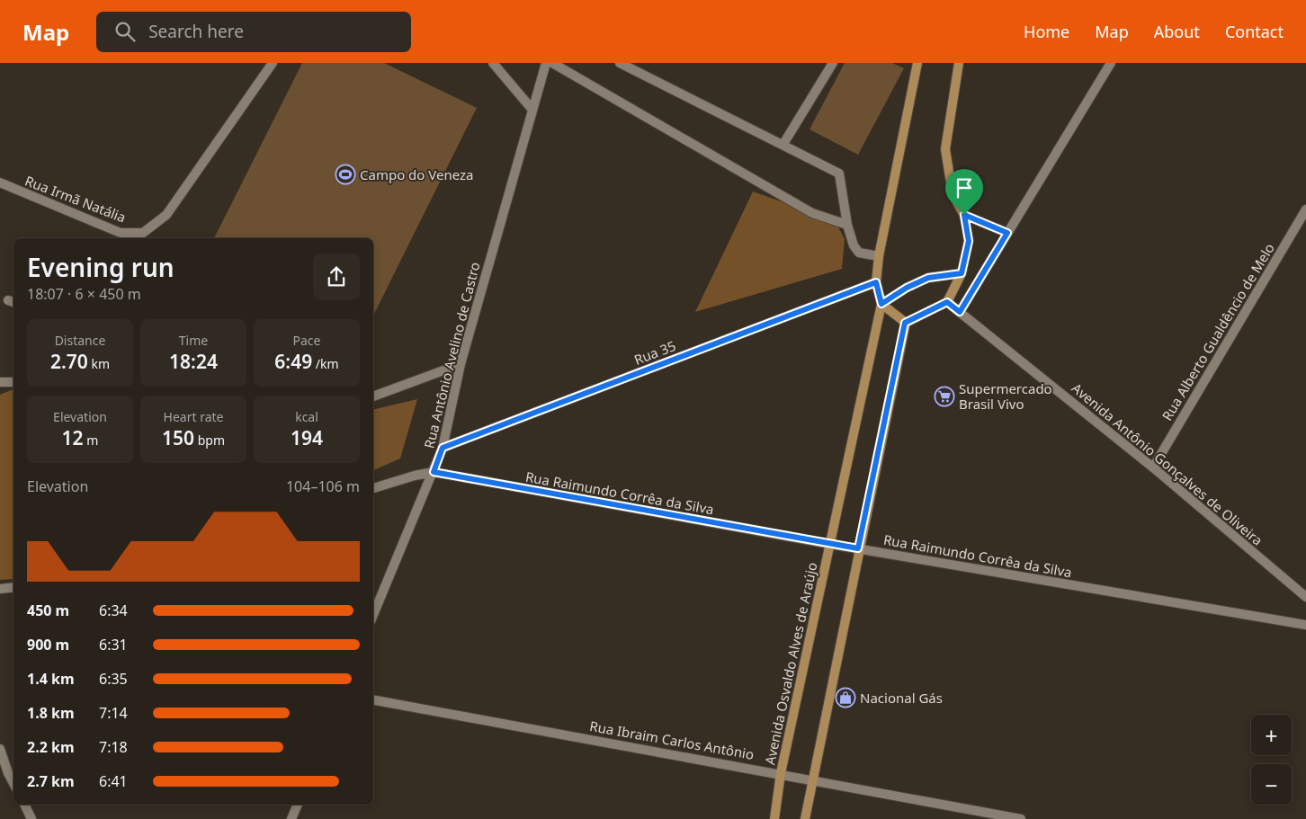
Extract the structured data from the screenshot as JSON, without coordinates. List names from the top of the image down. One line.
{"streets":{"street":["Rua Irmã Natália","Rua Alberto Gualdêncio de Melo","Rua 35","Rua Antônio Avelino de Castro","Avenida Antônio Gonçalves de Oliveira","Rua Raimundo Corrêa da Silva","Avenida Osvaldo Alves de Araújo","Rua Ibraim Carlos Antônio"]},"crossings":[["Rua Alberto Gualdêncio de Melo","Avenida Antônio Gonçalves de Oliveira"],["Rua 35","Rua Antônio Avelino de Castro"],["Rua Antônio Avelino de Castro","Rua Raimundo Corrêa da Silva"],["Rua Raimundo Corrêa da Silva","Avenida Osvaldo Alves de Araújo"],["Avenida Osvaldo Alves de Araújo","Rua Ibraim Carlos Antônio"]],"places":{"sports":["Campo do Veneza"],"supermarket":["Supermercado Brasil Vivo"],"shop":["Nacional Gás"]},"page":{"header":"Map","search":"Search here","nav":["Home","Map","About","Contact"],"heading":["Evening run","18:07 · 6 × 450 m"],"stats":[["Distance","2.70 km"],["Time","18:24"],["Pace","6:49 /km"],["Elevation","12 m"],["Heart rate","150 bpm"],["kcal","194"]],"chart":["Elevation","104–106 m"],"list":[{"name":"450 m","note":"6:34"},{"name":"900 m","note":"6:31"},{"name":"1.4 km","note":"6:35"},{"name":"1.8 km","note":"7:14"},{"name":"2.2 km","note":"7:18"},{"name":"2.7 km","note":"6:41"}],"map_buttons":["+","−"]}}
